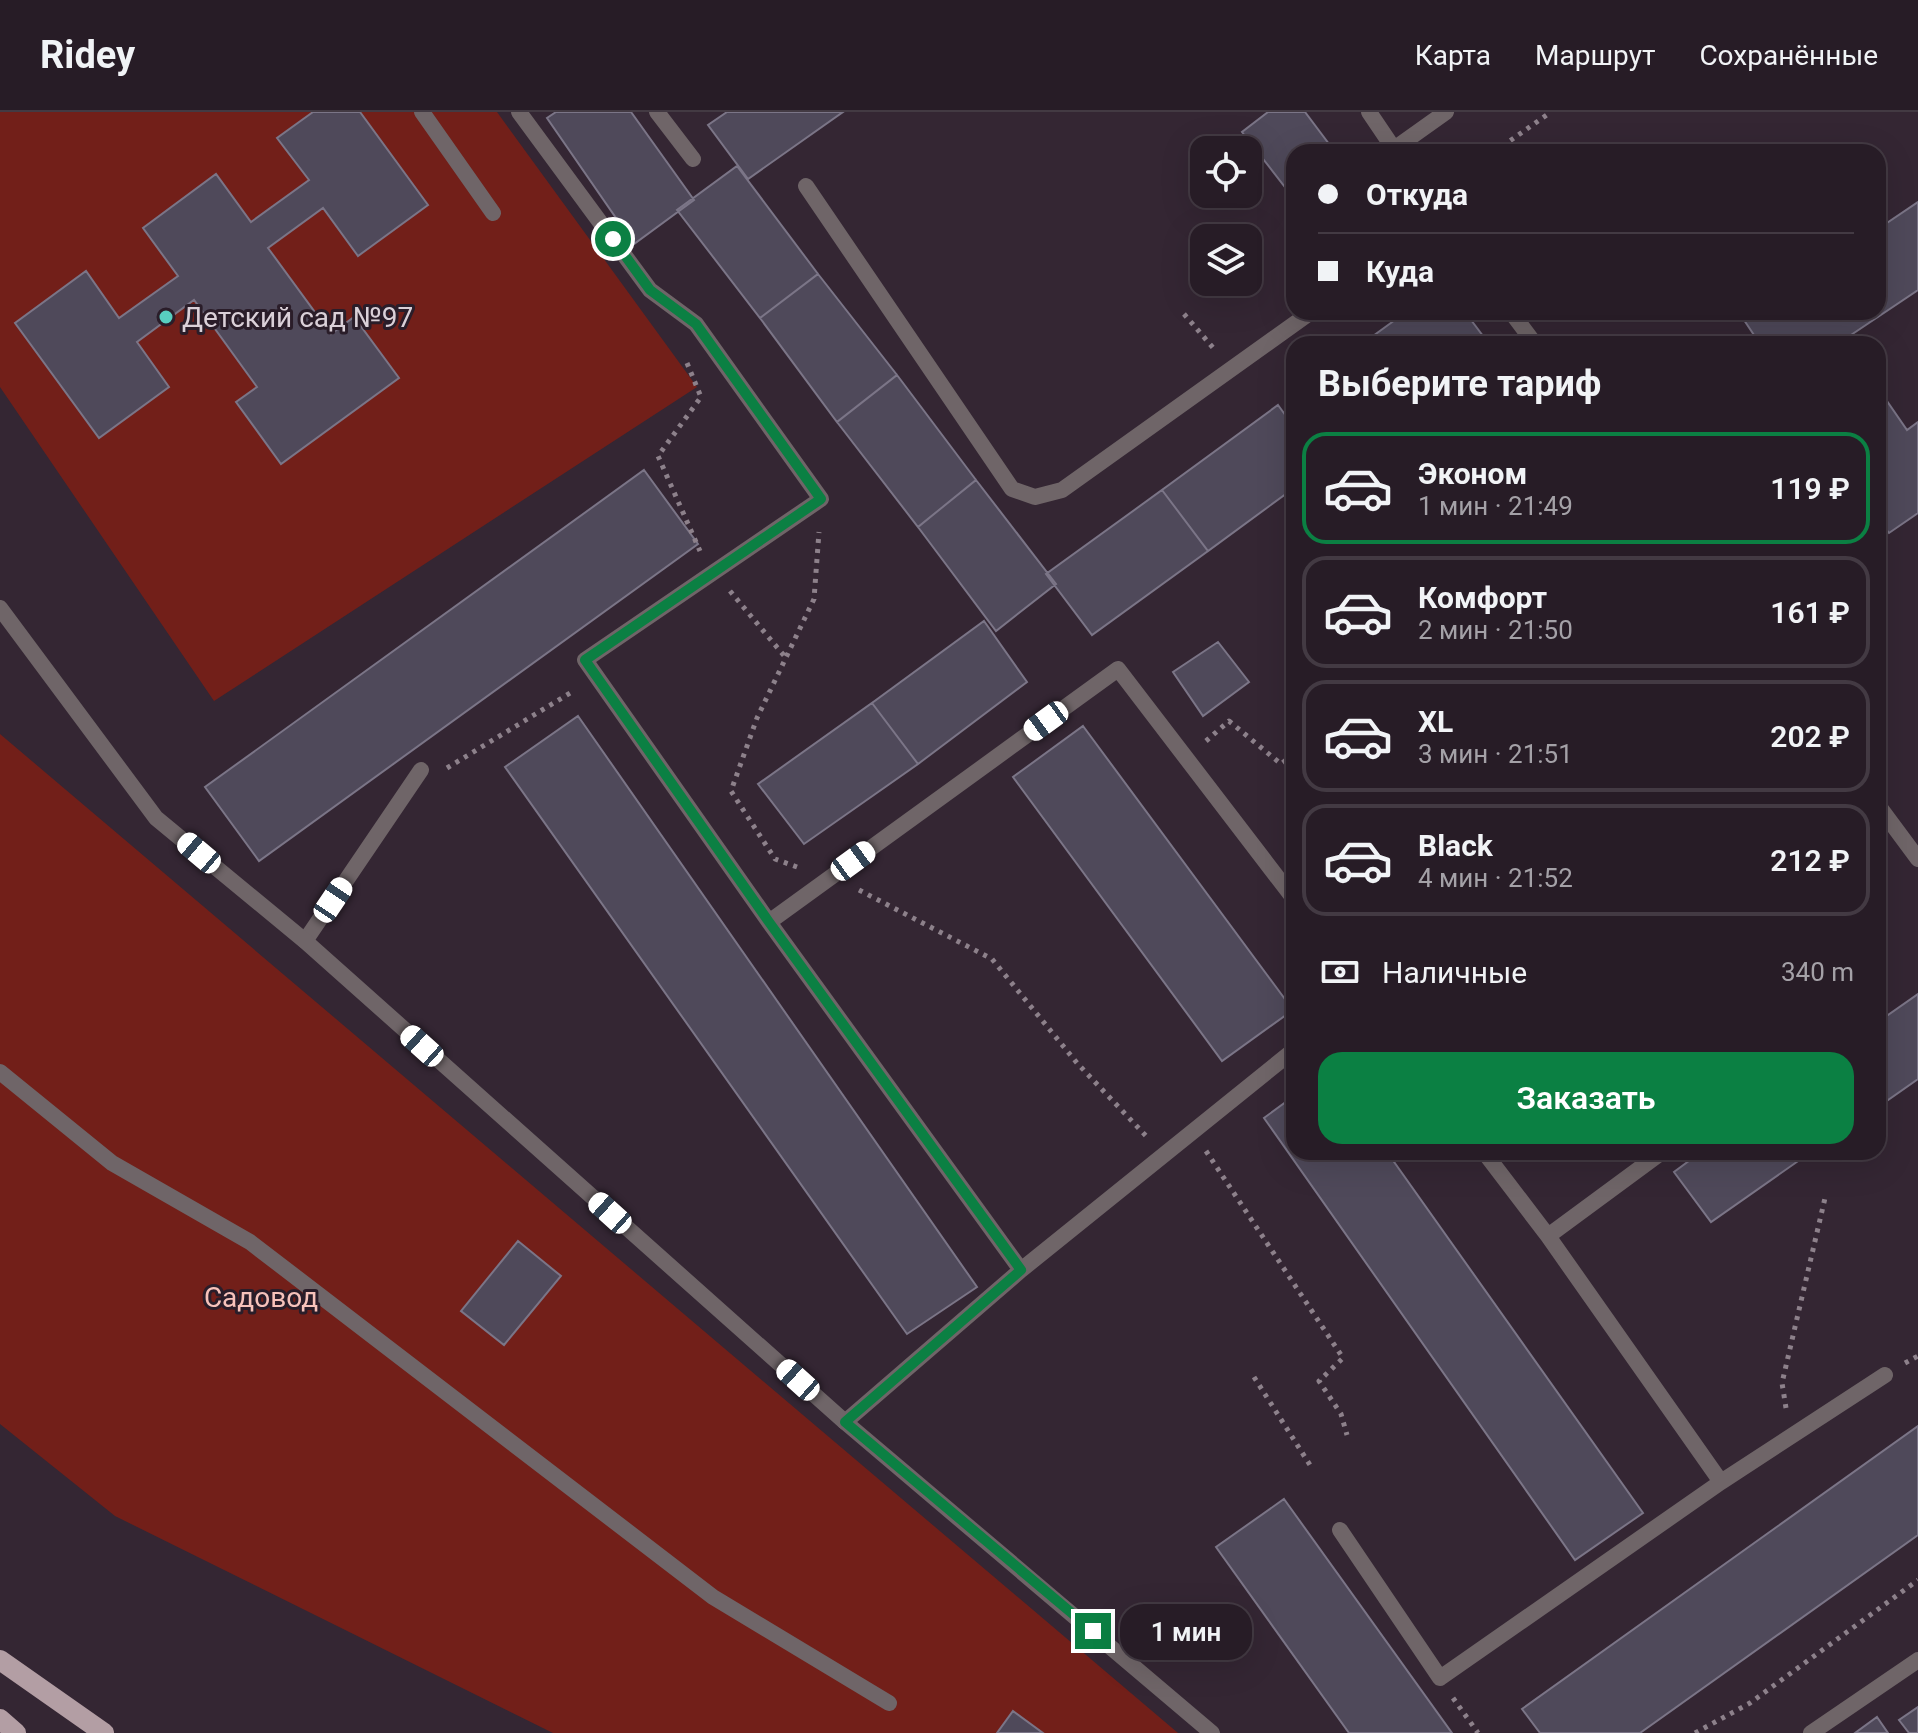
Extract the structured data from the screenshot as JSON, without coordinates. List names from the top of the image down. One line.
{"parks":["Садовод"],"places":["Детский сад №97"],"page":{"header":"Ridey","nav":["Карта","Маршрут","Сохранённые"],"banner":["Откуда","Куда"],"heading":"Выберите тариф","list":[{"name":"Эконом","note":"1 мин · 21:49","value":"119 ₽"},{"name":"Комфорт","note":"2 мин · 21:50","value":"161 ₽"},{"name":"XL","note":"3 мин · 21:51","value":"202 ₽"},{"name":"Black","note":"4 мин · 21:52","value":"212 ₽"}],"pay":["Наличные","340 m"],"buttons":"Заказать","bubble":"1 мин"}}
